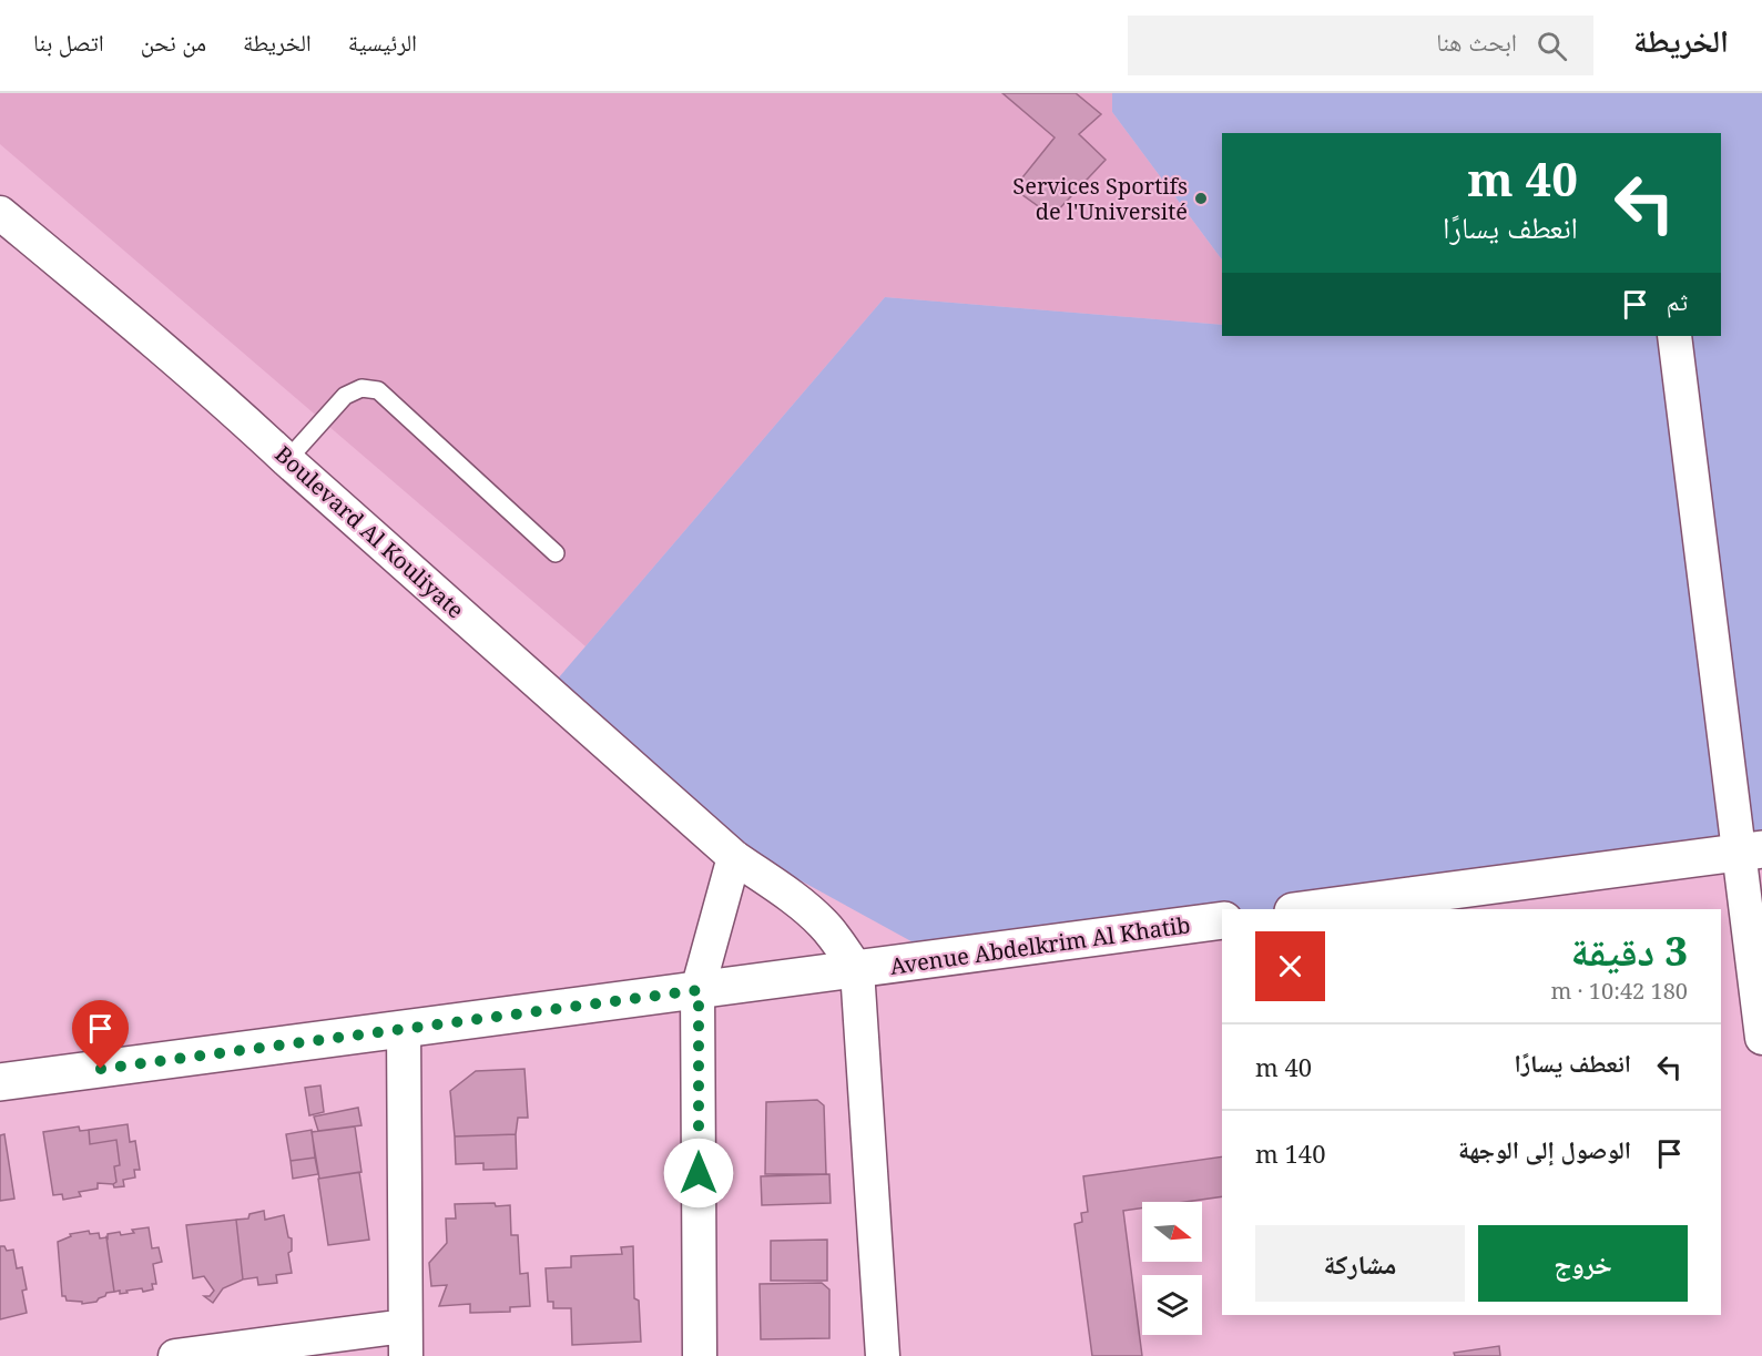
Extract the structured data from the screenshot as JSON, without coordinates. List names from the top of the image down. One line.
{"streets":{"street":["Boulevard Al Kouliyate","Avenue Abdelkrim Al Khatib"]},"crossings":[["Boulevard Al Kouliyate","Avenue Abdelkrim Al Khatib"]],"places":["Services Sportifs de l'Université"],"north":"right","page":{"header":"الخريطة","search":"ابحث هنا","nav":["الرئيسية","الخريطة","من نحن","اتصل بنا"],"turn":["40 m","انعطف يسارًا"],"then":"ثم","heading":["3 دقيقة","180 m · 10:42"],"list":[{"name":"انعطف يسارًا","value":"40 m"},{"name":"الوصول إلى الوجهة","value":"140 m"}],"buttons":["خروج","مشاركة"]}}
